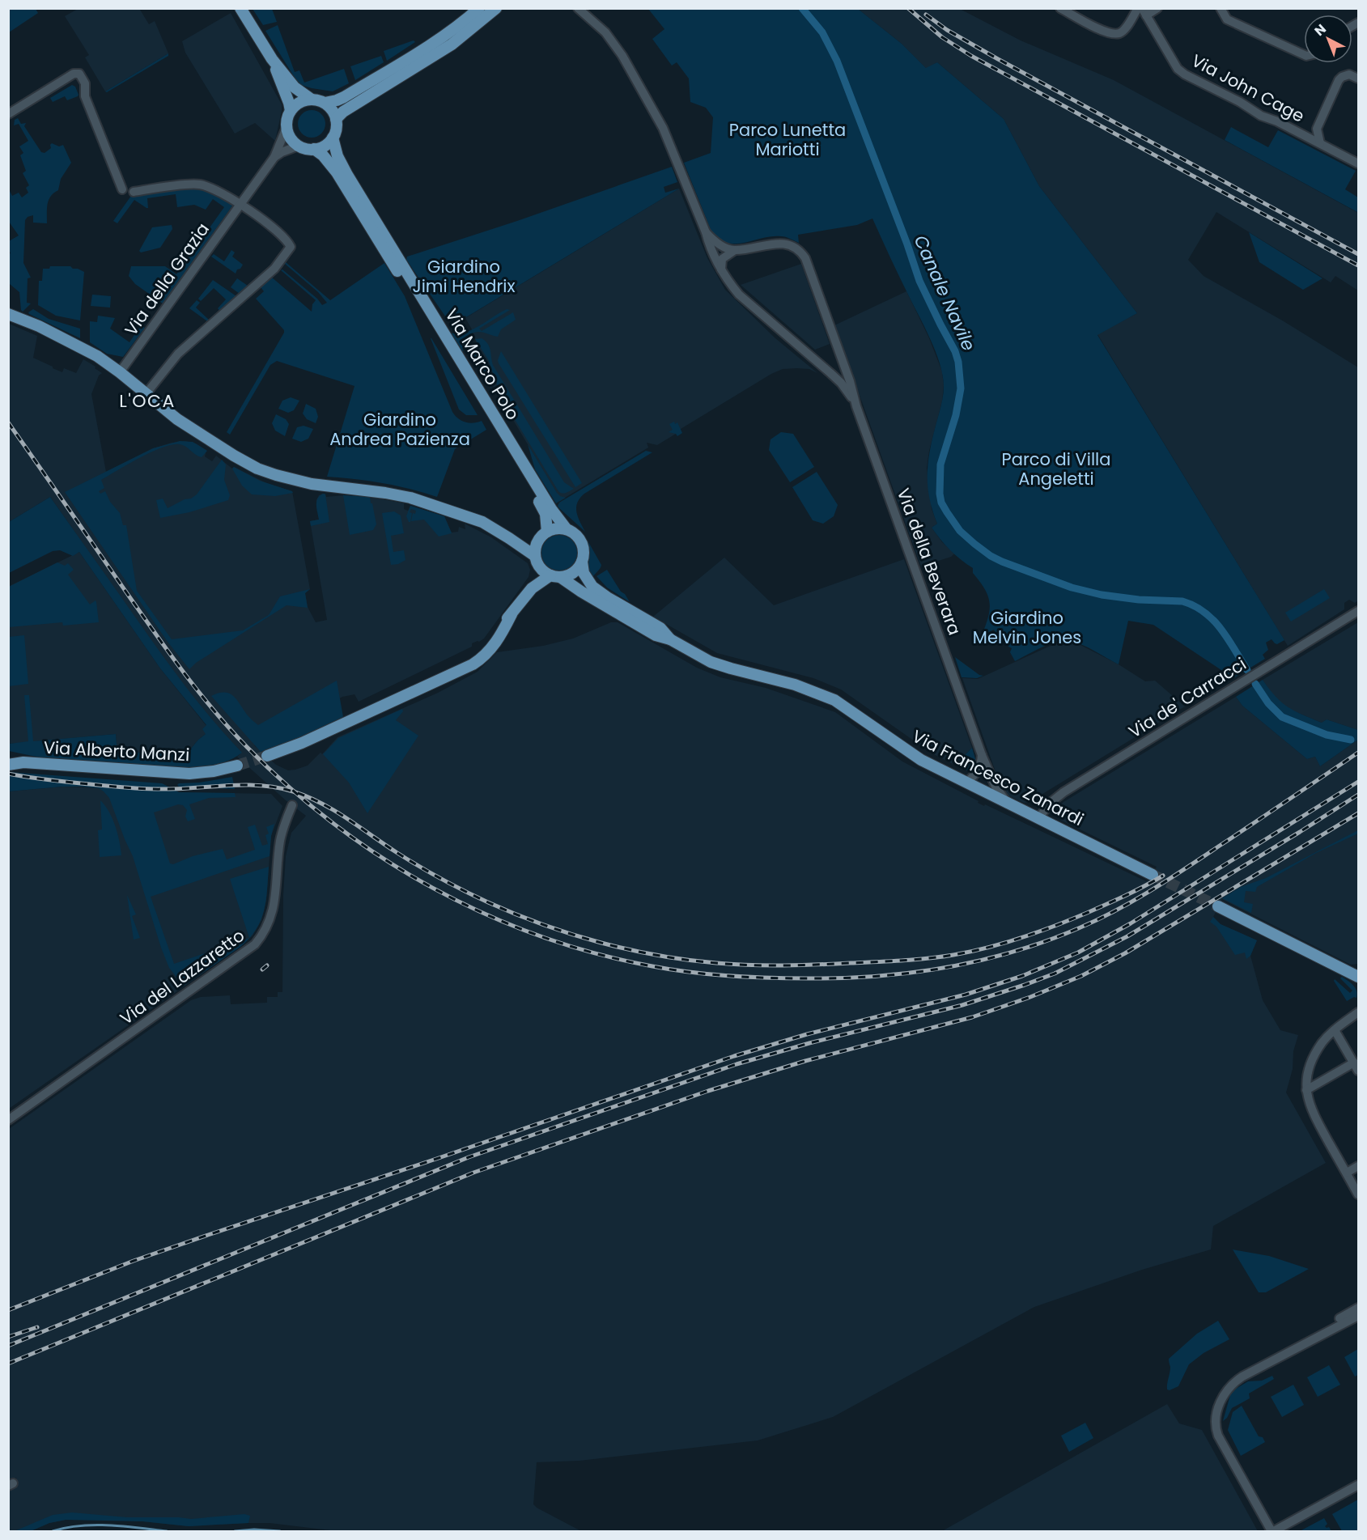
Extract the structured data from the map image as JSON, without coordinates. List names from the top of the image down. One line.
{"streets":{"main road":["Via Marco Polo","Via Alberto Manzi","Via Francesco Zanardi"],"street":["Via John Cage","Via della Grazia","Via della Beverara","Via de' Carracci","Via del Lazzaretto"]},"crossings":[["Via della Grazia","Via Marco Polo"],["Via Marco Polo","Via Francesco Zanardi"],["Via della Beverara","Via Francesco Zanardi"],["Via de' Carracci","Via Francesco Zanardi"]],"districts":["L'OCA"],"water":["Canale Navile"],"parks":["Parco Lunetta Mariotti","Giardino Jimi Hendrix","Giardino Andrea Pazienza","Parco di Villa Angeletti","Giardino Melvin Jones"],"north":"top left"}
